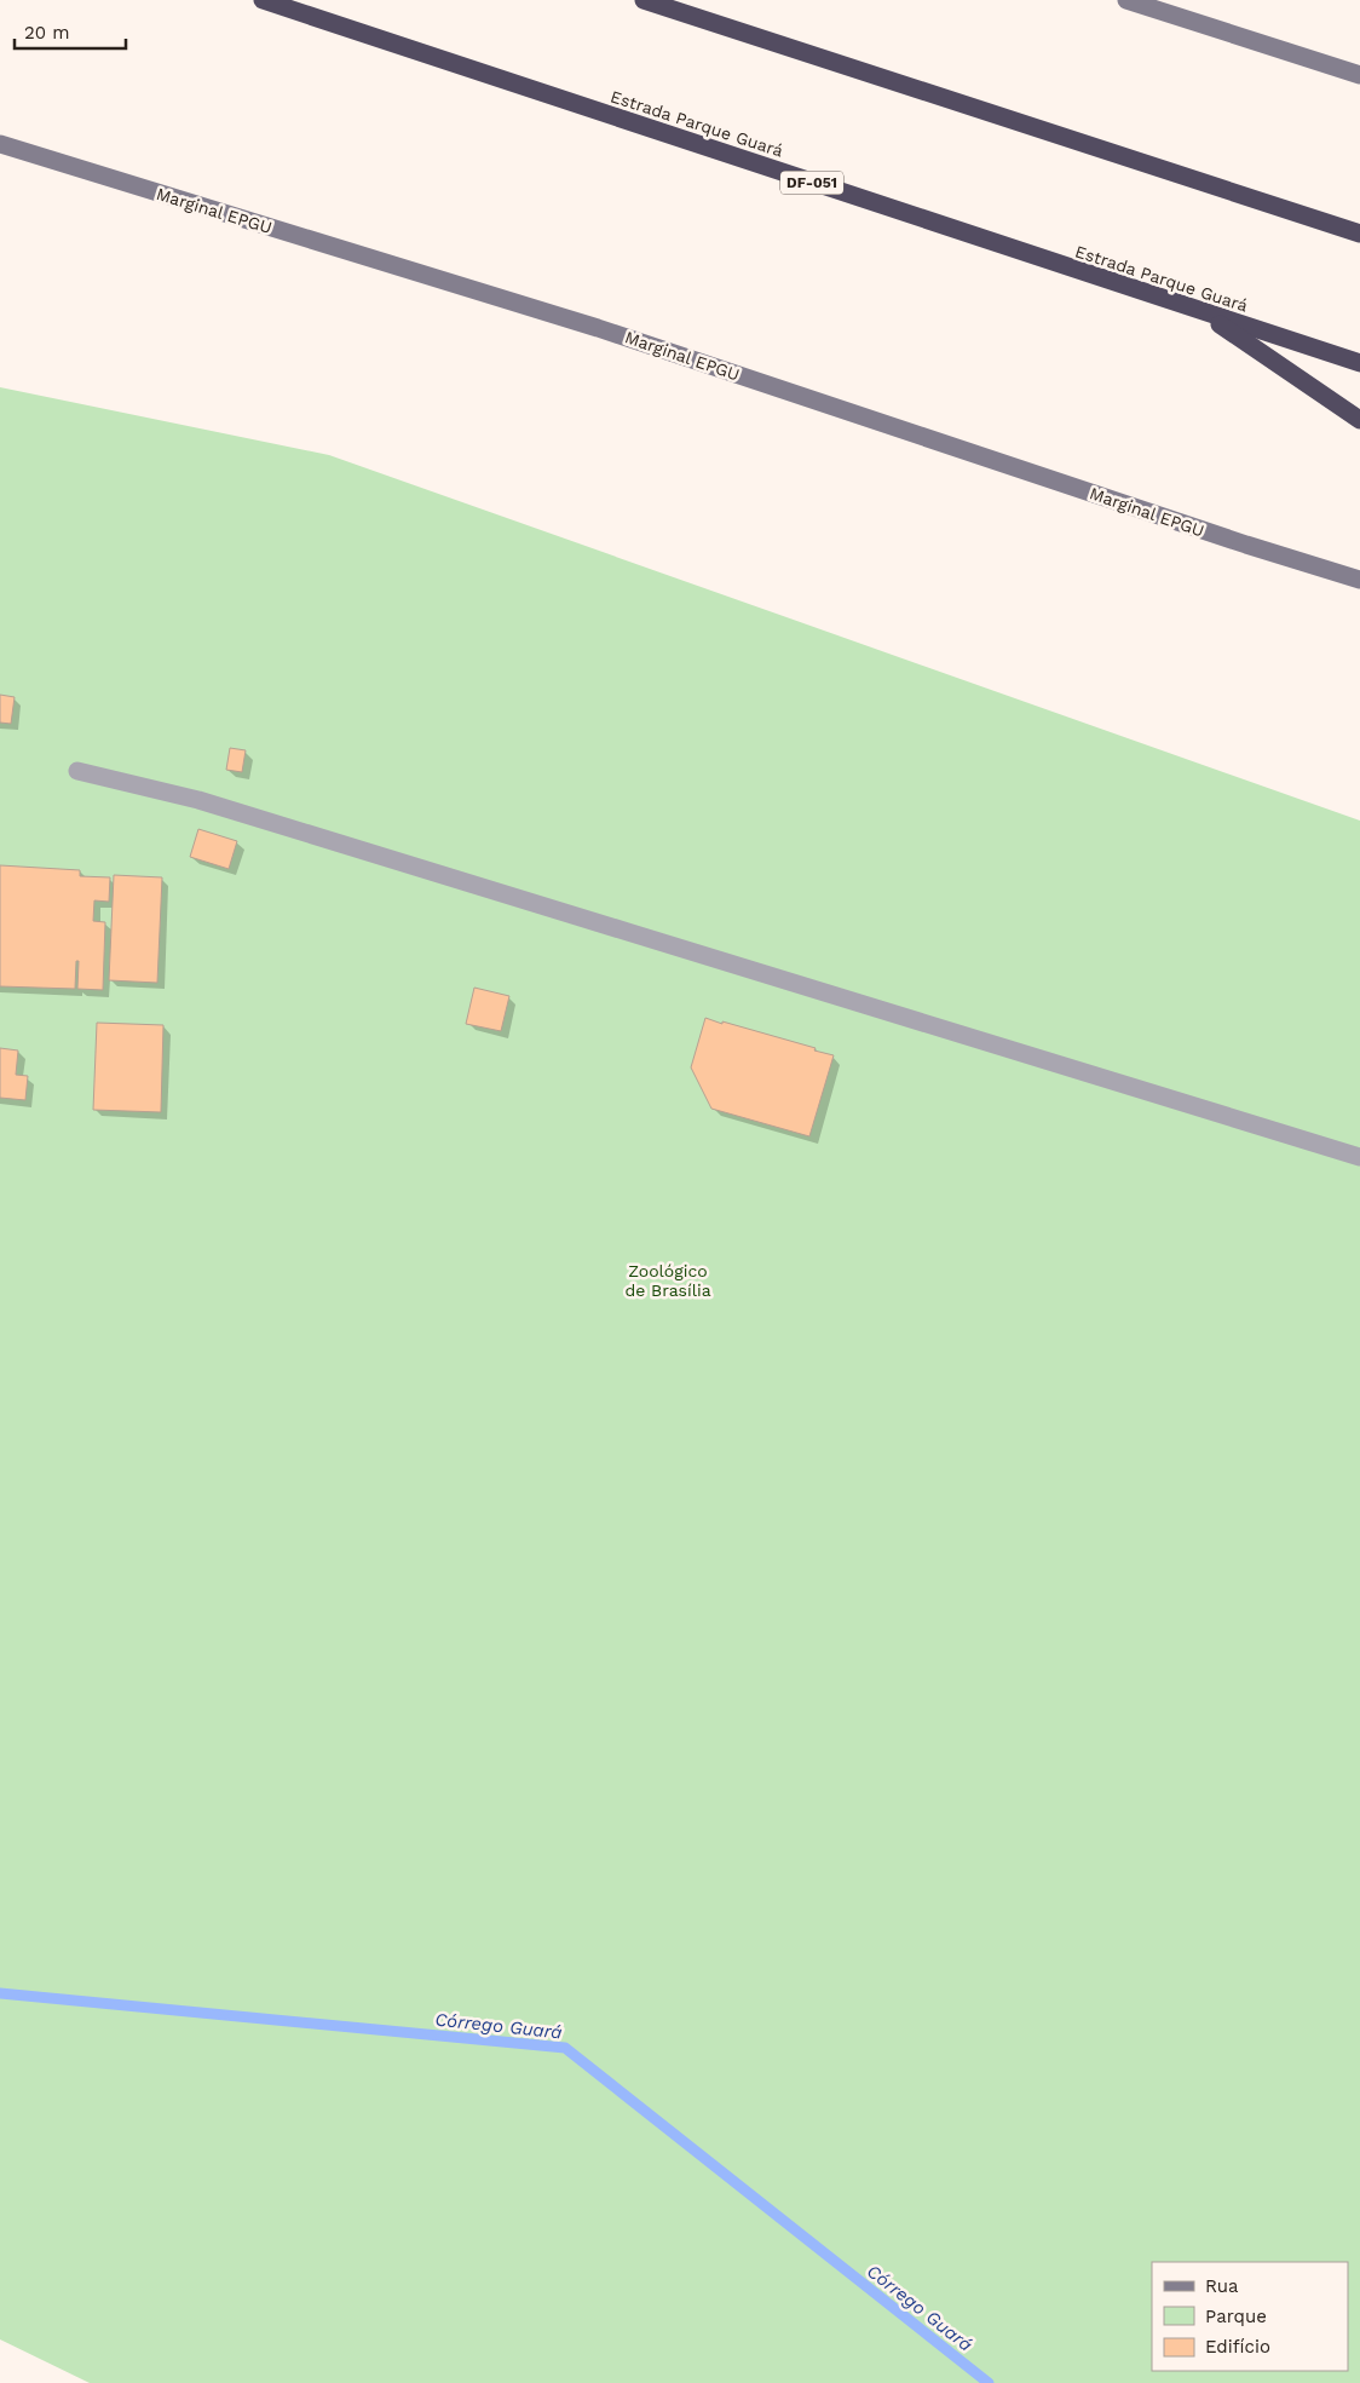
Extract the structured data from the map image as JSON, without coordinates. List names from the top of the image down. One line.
{"streets":{"highway":["Estrada Parque Guará","DF-051"],"street":["Marginal EPGU"]},"water":["Córrego Guará"],"parks":["Zoológico de Brasília"],"legend":["Rua","Parque","Edifício"],"scale_bar":"20 m"}
